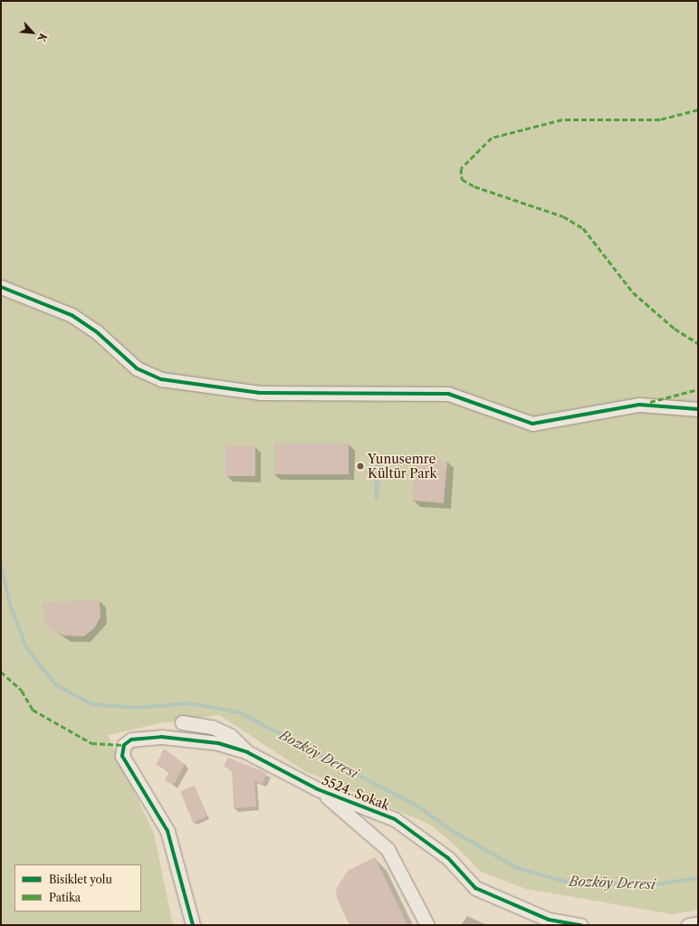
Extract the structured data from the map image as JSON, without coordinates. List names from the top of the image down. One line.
{"streets":{"street":["5524. Sokak"]},"water":["Bozköy Deresi"],"places":["Yunusemre Kültür Park"],"legend":["Bisiklet yolu","Patika"],"north":"bottom right"}
